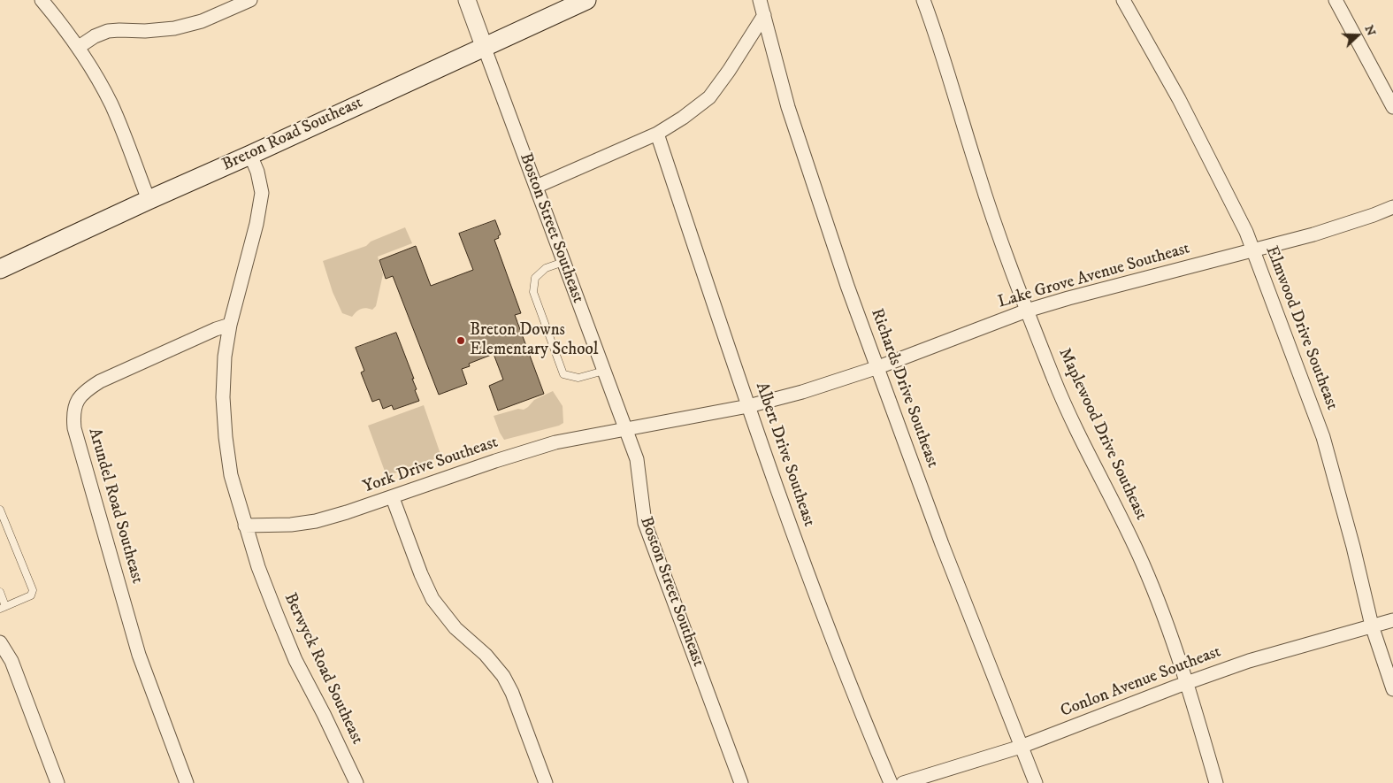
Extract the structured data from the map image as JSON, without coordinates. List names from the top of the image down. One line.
{"streets":{"main road":["Breton Road Southeast"],"street":["Boston Street Southeast","Lake Grove Avenue Southeast","Elmwood Drive Southeast","Richards Drive Southeast","Maplewood Drive Southeast","Albert Drive Southeast","York Drive Southeast","Arundel Road Southeast","Berwyck Road Southeast","Conlon Avenue Southeast"]},"crossings":[["Breton Road Southeast","Boston Street Southeast"],["Breton Road Southeast","Berwyck Road Southeast"],["Boston Street Southeast","Lake Grove Avenue Southeast"],["Boston Street Southeast","York Drive Southeast"],["Lake Grove Avenue Southeast","Elmwood Drive Southeast"],["Lake Grove Avenue Southeast","Richards Drive Southeast"],["Lake Grove Avenue Southeast","Maplewood Drive Southeast"],["Lake Grove Avenue Southeast","Albert Drive Southeast"],["Lake Grove Avenue Southeast","York Drive Southeast"],["Elmwood Drive Southeast","Conlon Avenue Southeast"],["Richards Drive Southeast","Conlon Avenue Southeast"],["Maplewood Drive Southeast","Conlon Avenue Southeast"],["York Drive Southeast","Berwyck Road Southeast"],["Arundel Road Southeast","Berwyck Road Southeast"]],"places":["Breton Downs Elementary School"],"north":"right"}
